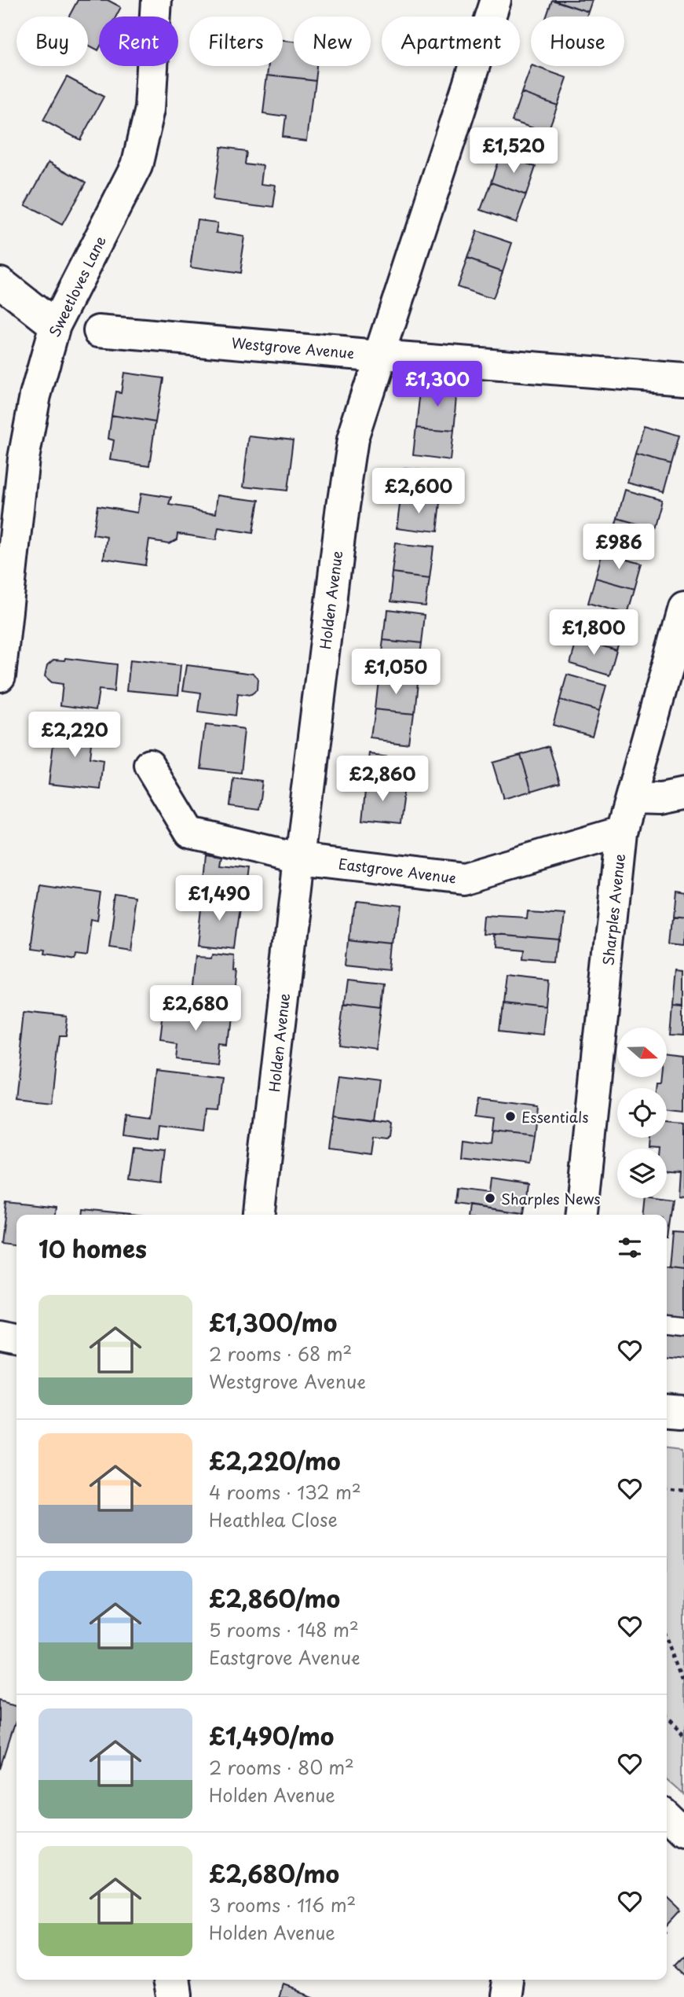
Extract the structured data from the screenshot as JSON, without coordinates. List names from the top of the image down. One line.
{"streets":{"main road":["Sweetloves Lane","Westgrove Avenue","Holden Avenue","Eastgrove Avenue","Sharples Avenue"]},"crossings":[["Westgrove Avenue","Holden Avenue"],["Holden Avenue","Eastgrove Avenue"],["Eastgrove Avenue","Sharples Avenue"]],"places":["Essentials","Sharples News"],"north":"right","page":{"chip":["Buy","Rent","Filters","New","Apartment","House"],"price":["£1,520","£1,300","£2,600","£986","£1,800","£1,050","£2,220","£2,860","£1,490","£2,680"],"heading":"10 homes","list":[{"name":"£1,300/mo","note":"2 rooms · 68 m² · Westgrove Avenue"},{"name":"£2,220/mo","note":"4 rooms · 132 m² · Heathlea Close"},{"name":"£2,860/mo","note":"5 rooms · 148 m² · Eastgrove Avenue"},{"name":"£1,490/mo","note":"2 rooms · 80 m² · Holden Avenue"},{"name":"£2,680/mo","note":"3 rooms · 116 m² · Holden Avenue"}]}}
